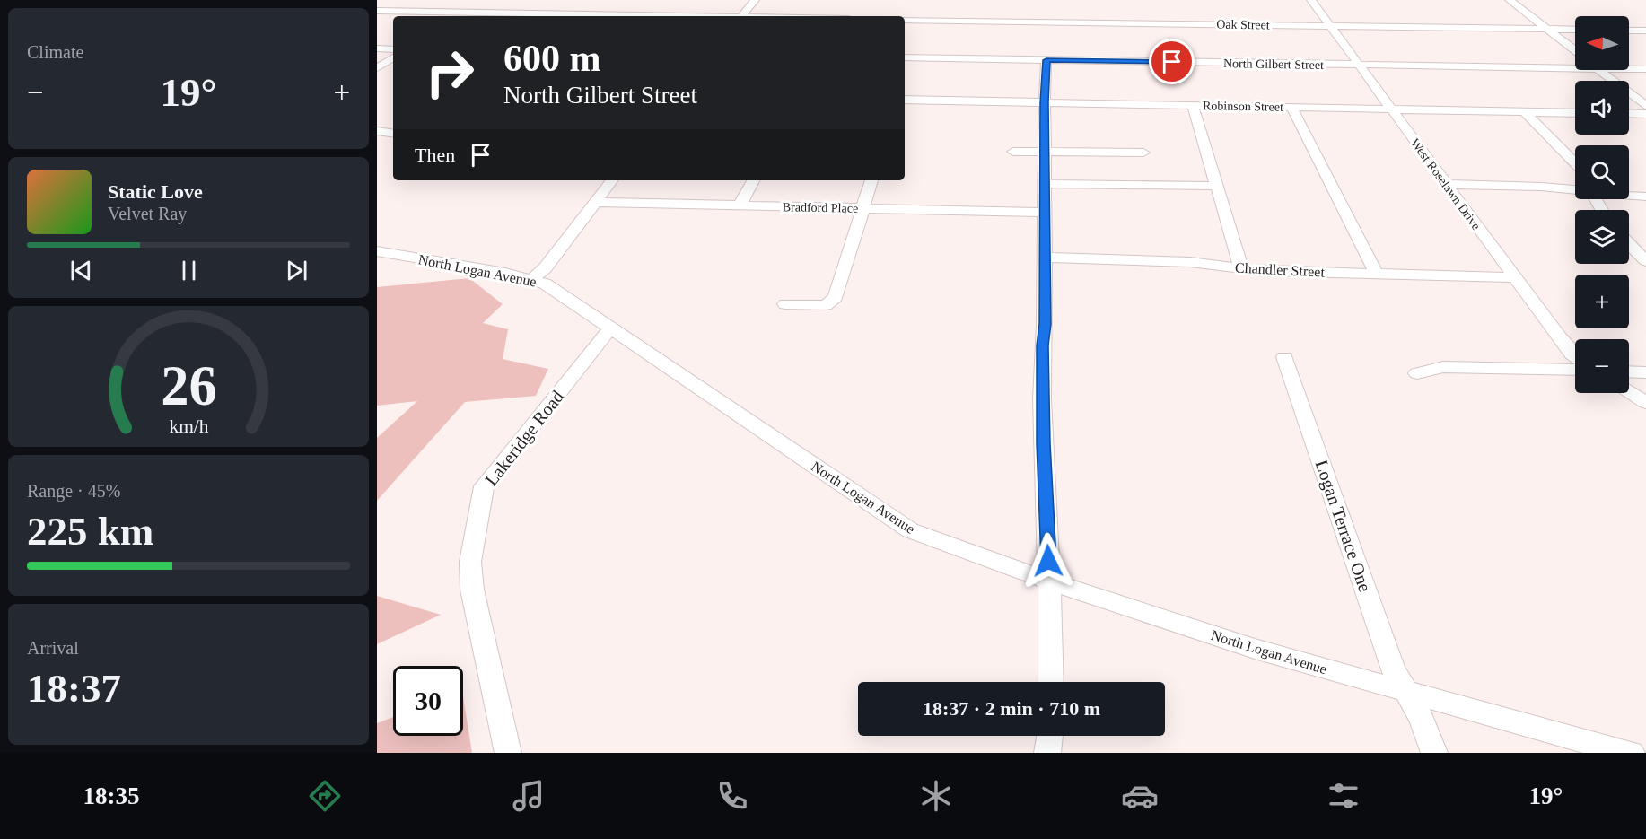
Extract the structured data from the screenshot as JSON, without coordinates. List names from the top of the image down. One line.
{"streets":{"street":["Oak Street","North Gilbert Street","Robinson Street","West Roselawn Drive","Bradford Place","Chandler Street","North Logan Avenue","Lakeridge Road","Logan Terrace One"]},"crossings":[["Oak Street","West Roselawn Drive"],["North Gilbert Street","West Roselawn Drive"],["Robinson Street","West Roselawn Drive"],["West Roselawn Drive","Chandler Street"],["North Logan Avenue","Lakeridge Road"],["North Logan Avenue","Logan Terrace One"]],"north":"left","page":{"tile":["Climate",["Range · 45%","225 km"],["Arrival","18:37"]],"map_buttons":["+","−"],"turn":["600 m","North Gilbert Street"],"heat":["−","19°","+"],"then":"Then","song":["Static Love","Velvet Ray"],"limit":"30","trip":"18:37 · 2 min · 710 m","tabs":["18:35","19°"],"gauge":["26","km/h"]}}
